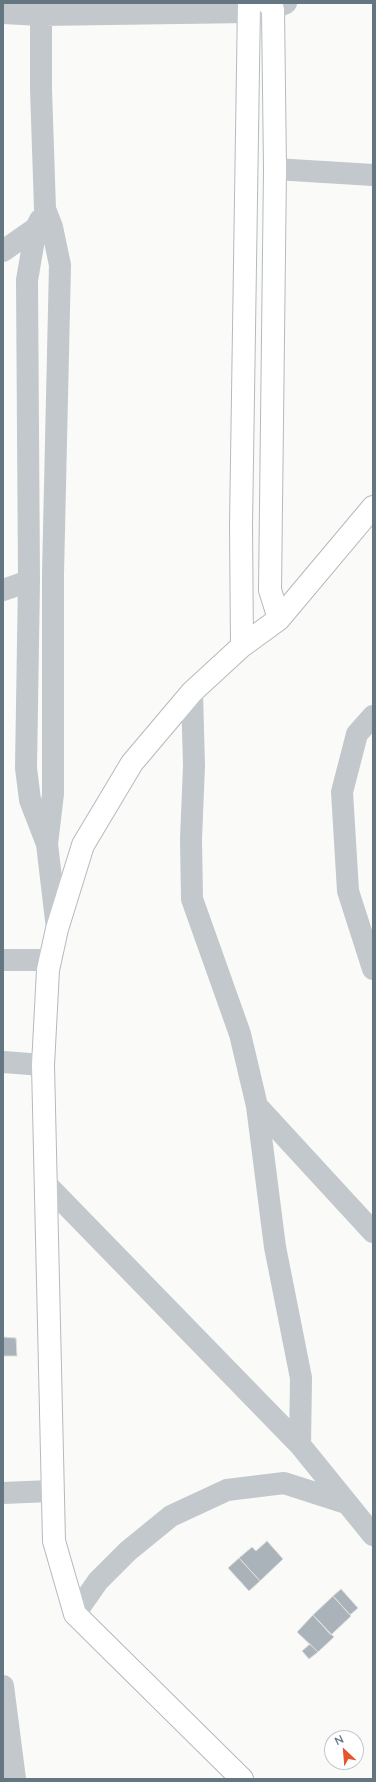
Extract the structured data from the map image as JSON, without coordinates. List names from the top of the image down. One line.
{"north":"top left"}
